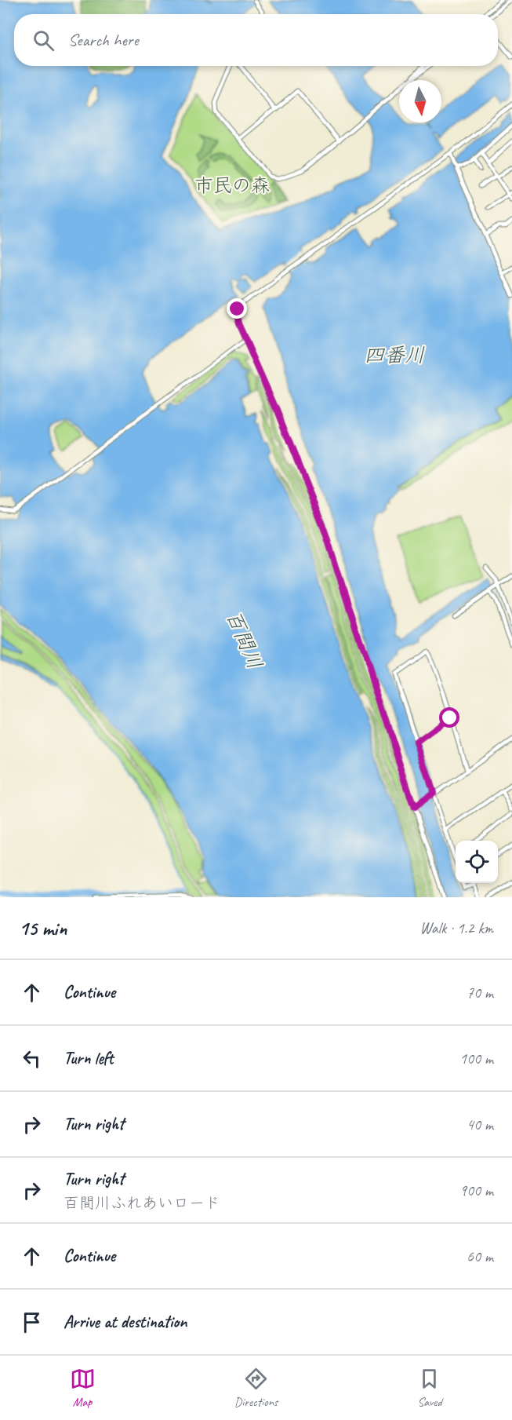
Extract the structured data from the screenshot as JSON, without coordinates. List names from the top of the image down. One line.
{"water":["四番川","百間川"],"parks":["市民の森"],"north":"bottom","page":{"search":"Search here","heading":["15 min","Walk · 1.2 km"],"list":[["Continue","70 m"],["Turn left","100 m"],["Turn right","40 m"],["Turn right","百間川ふれあいロード","900 m"],["Continue","60 m"],"Arrive at destination"],"nav":["Map","Directions","Saved"]}}
